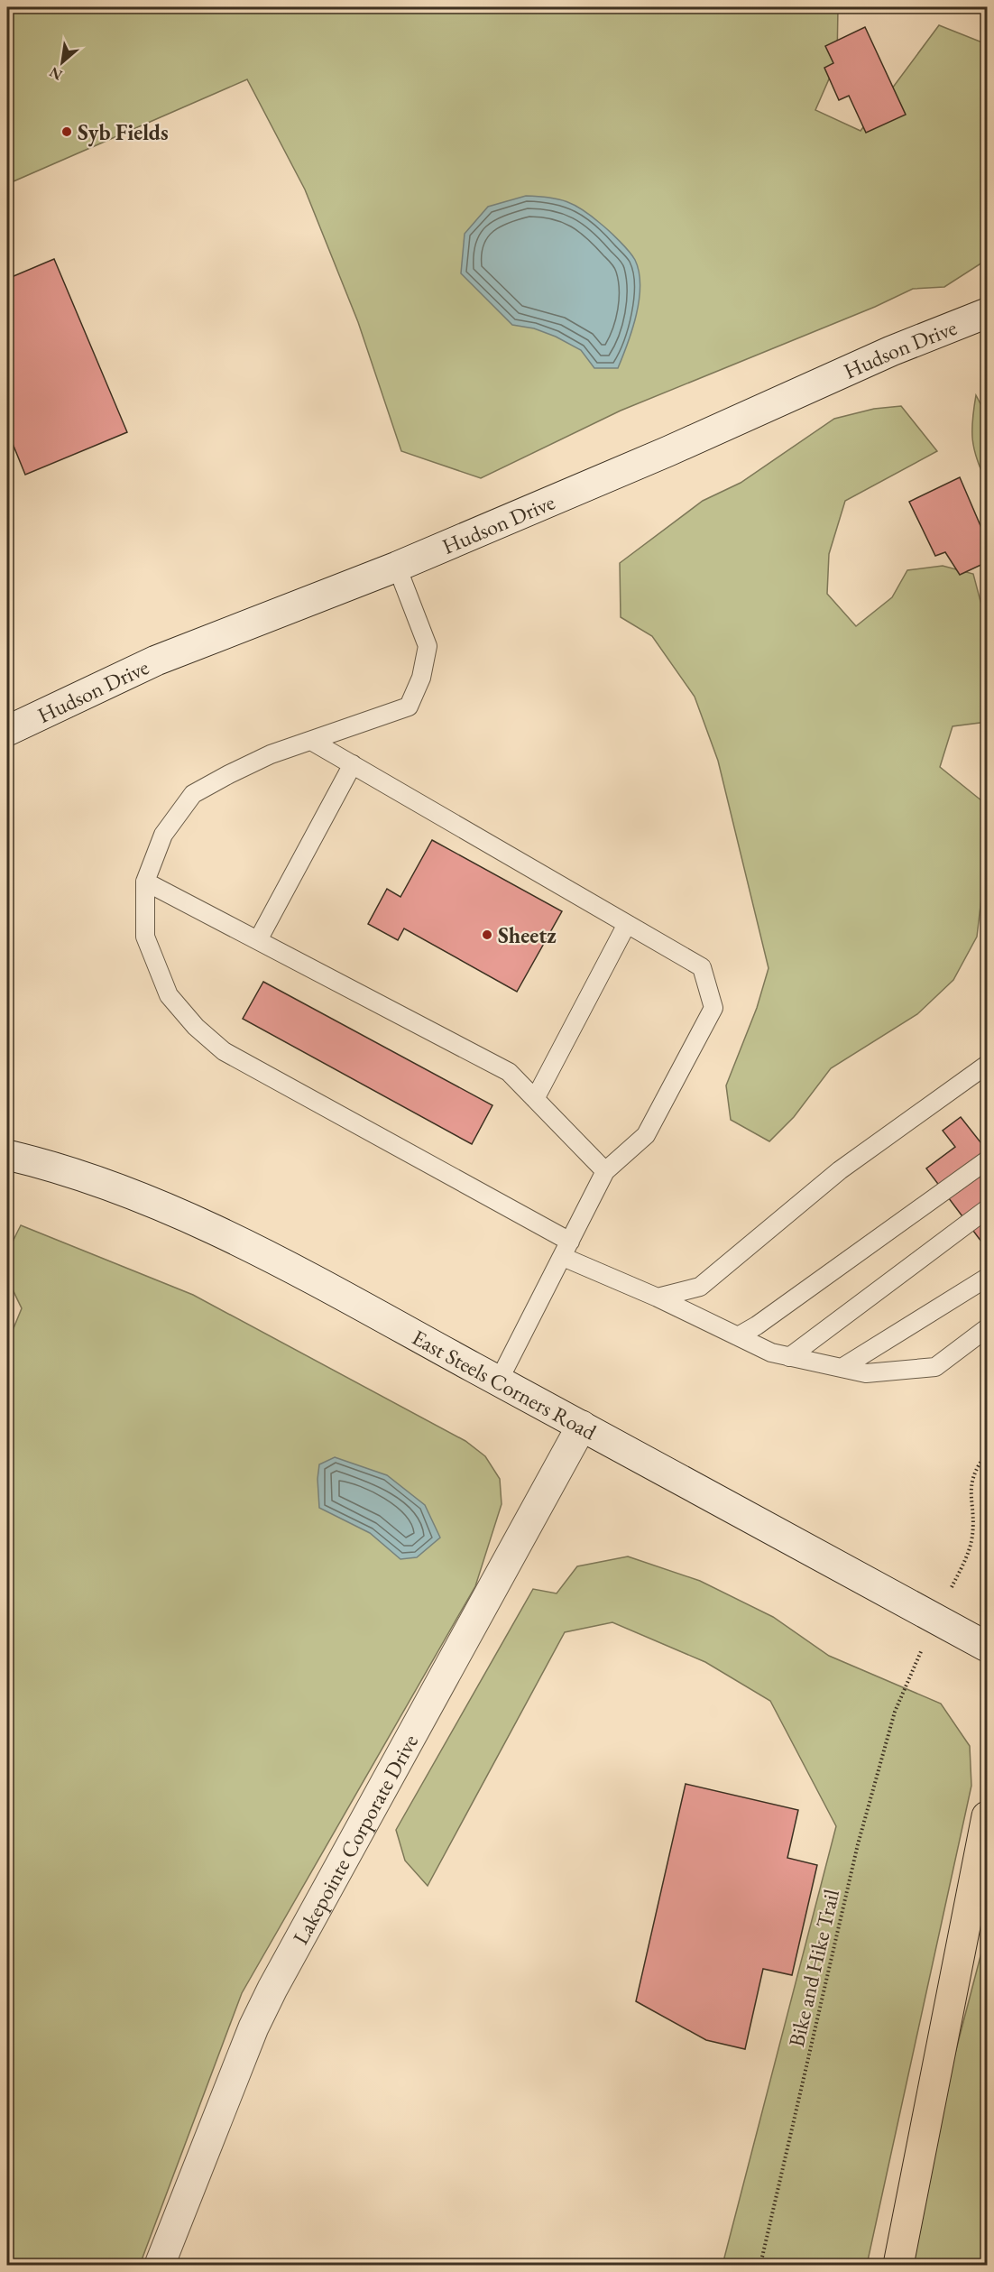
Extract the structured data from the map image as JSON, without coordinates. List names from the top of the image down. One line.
{"streets":{"street":["Hudson Drive","East Steels Corners Road","Lakepointe Corporate Drive"],"path":["Bike and Hike Trail"]},"crossings":[["East Steels Corners Road","Lakepointe Corporate Drive"]],"places":["Syb Fields","Sheetz"],"north":"bottom left"}
